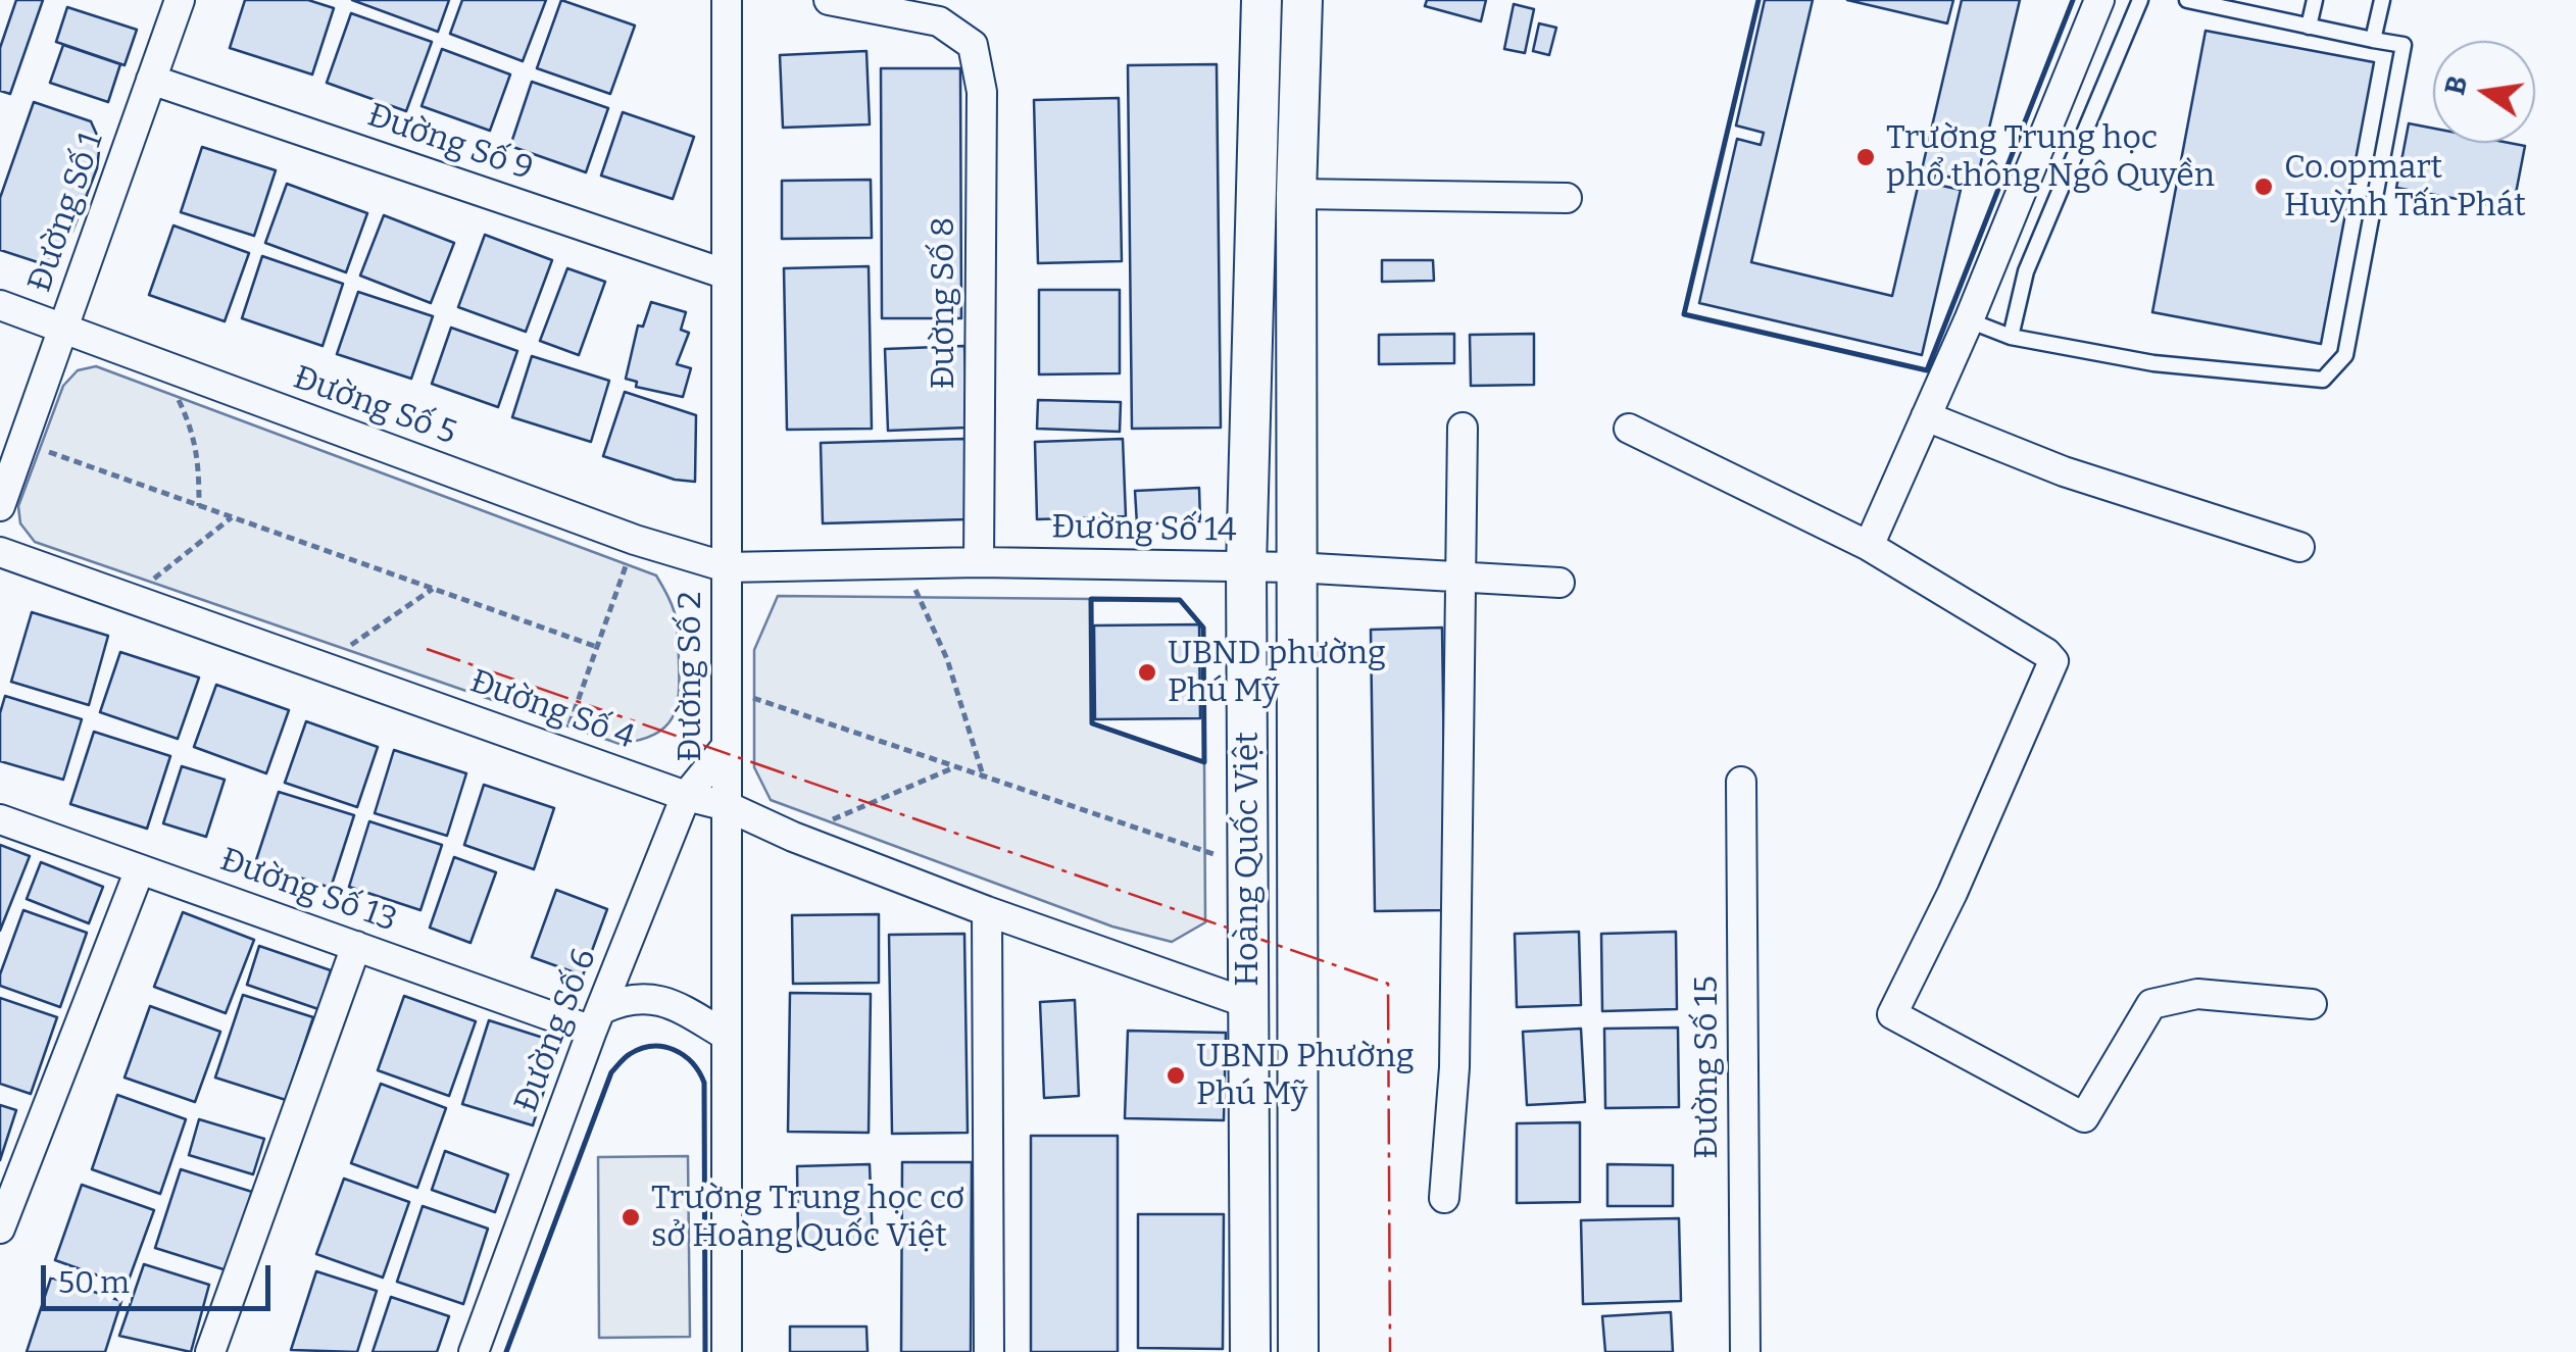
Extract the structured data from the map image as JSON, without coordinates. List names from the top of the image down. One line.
{"streets":{"main road":["Hoàng Quốc Việt"],"street":["Đường Số 9","Đường Số 1","Đường Số 8","Đường Số 5","Đường Số 14","Đường Số 2","Đường Số 4","Đường Số 13","Đường Số 6","Đường Số 15"]},"crossings":[["Đường Số 9","Đường Số 1"],["Đường Số 9","Đường Số 2"],["Đường Số 1","Đường Số 5"],["Đường Số 8","Đường Số 14"],["Đường Số 5","Đường Số 14"],["Đường Số 5","Đường Số 2"],["Đường Số 14","Đường Số 2"],["Đường Số 14","Hoàng Quốc Việt"],["Đường Số 2","Đường Số 4"],["Đường Số 2","Đường Số 6"],["Đường Số 4","Hoàng Quốc Việt"],["Đường Số 4","Đường Số 6"],["Đường Số 13","Đường Số 6"]],"places":["Trường Trung học phổ thông Ngô Quyền","Co.opmart Huỳnh Tấn Phát","UBND phường Phú Mỹ","UBND Phường Phú Mỹ","Trường Trung học cơ sở Hoàng Quốc Việt"],"scale_bar":"50 m","north":"left"}
